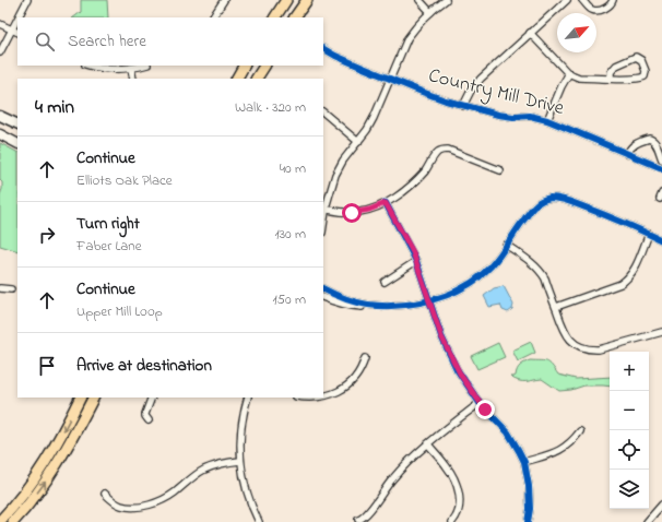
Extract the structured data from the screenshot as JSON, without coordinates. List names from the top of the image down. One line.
{"streets":{"street":["Country Mill Drive"]},"north":"top right","page":{"search":"Search here","heading":["4 min","Walk · 320 m"],"list":[["Continue","Elliots Oak Place","40 m"],["Turn right","Faber Lane","130 m"],["Continue","Upper Mill Loop","150 m"],"Arrive at destination"],"map_buttons":["+","−"]}}
